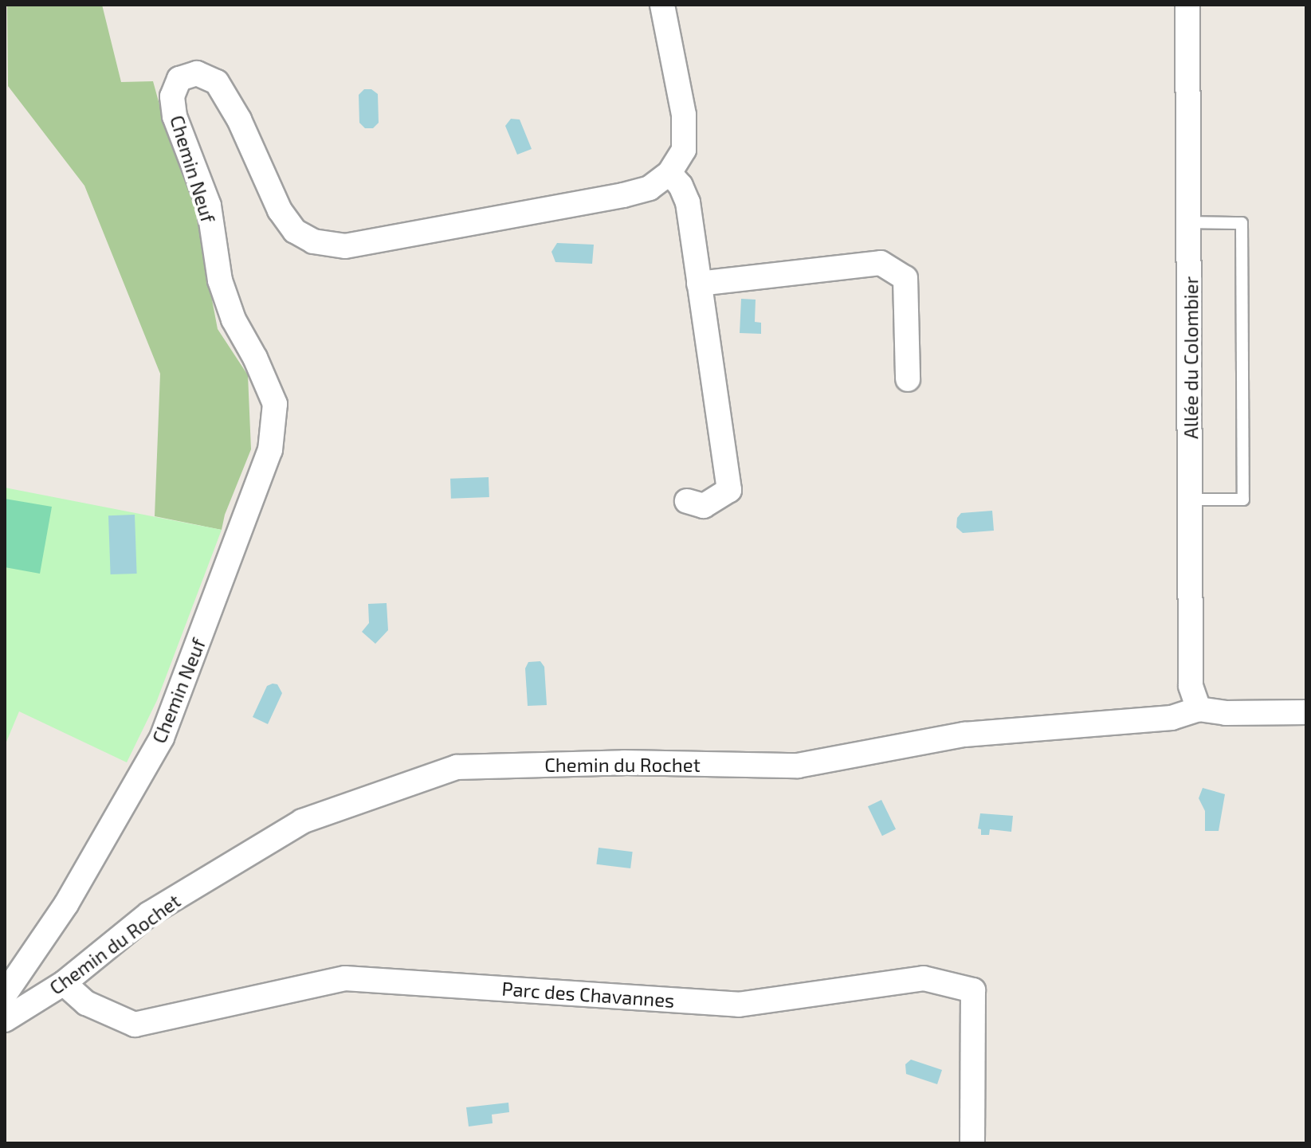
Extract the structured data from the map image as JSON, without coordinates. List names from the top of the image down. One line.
{"streets":{"street":["Chemin Neuf","Allée du Colombier","Chemin du Rochet","Parc des Chavannes"]},"crossings":[["Allée du Colombier","Chemin du Rochet"],["Chemin du Rochet","Parc des Chavannes"]]}
